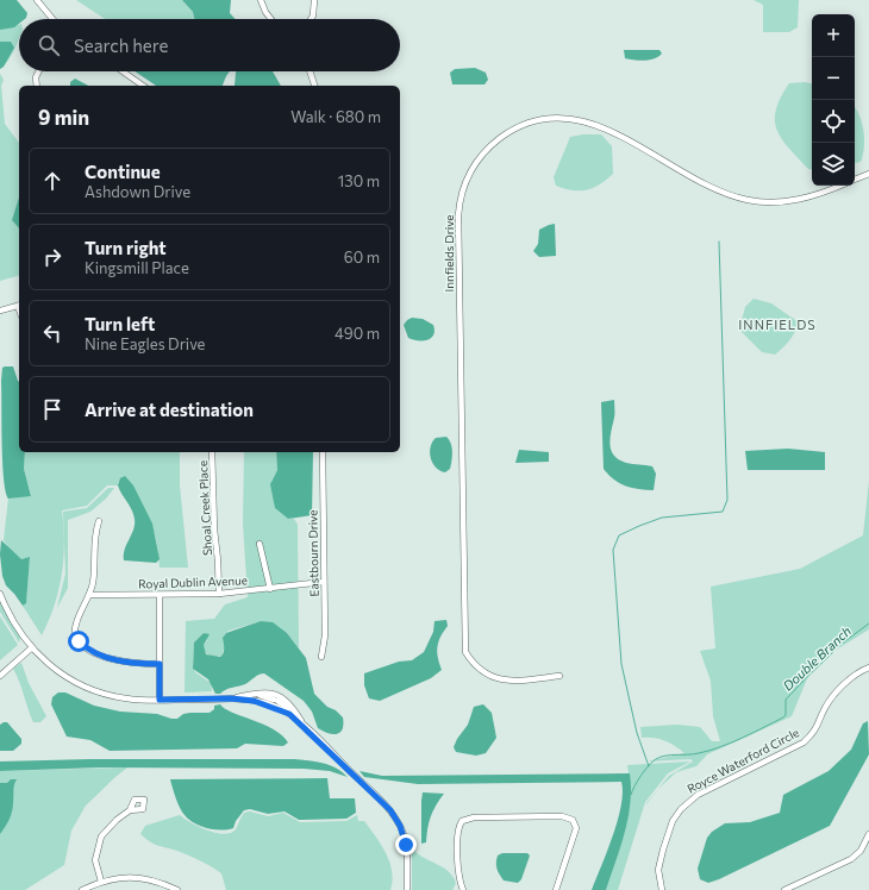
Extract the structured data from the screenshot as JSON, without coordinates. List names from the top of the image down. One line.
{"streets":{"street":["Innfields Drive","Shoal Creek Place","Eastbourn Drive","Royal Dublin Avenue","Royce Waterford Circle"]},"crossings":[["Shoal Creek Place","Royal Dublin Avenue"],["Eastbourn Drive","Royal Dublin Avenue"]],"districts":["INNFIELDS"],"water":["Double Branch"],"page":{"map_buttons":["+","−"],"search":"Search here","heading":["9 min","Walk · 680 m"],"list":[["Continue","Ashdown Drive","130 m"],["Turn right","Kingsmill Place","60 m"],["Turn left","Nine Eagles Drive","490 m"],"Arrive at destination"]}}
